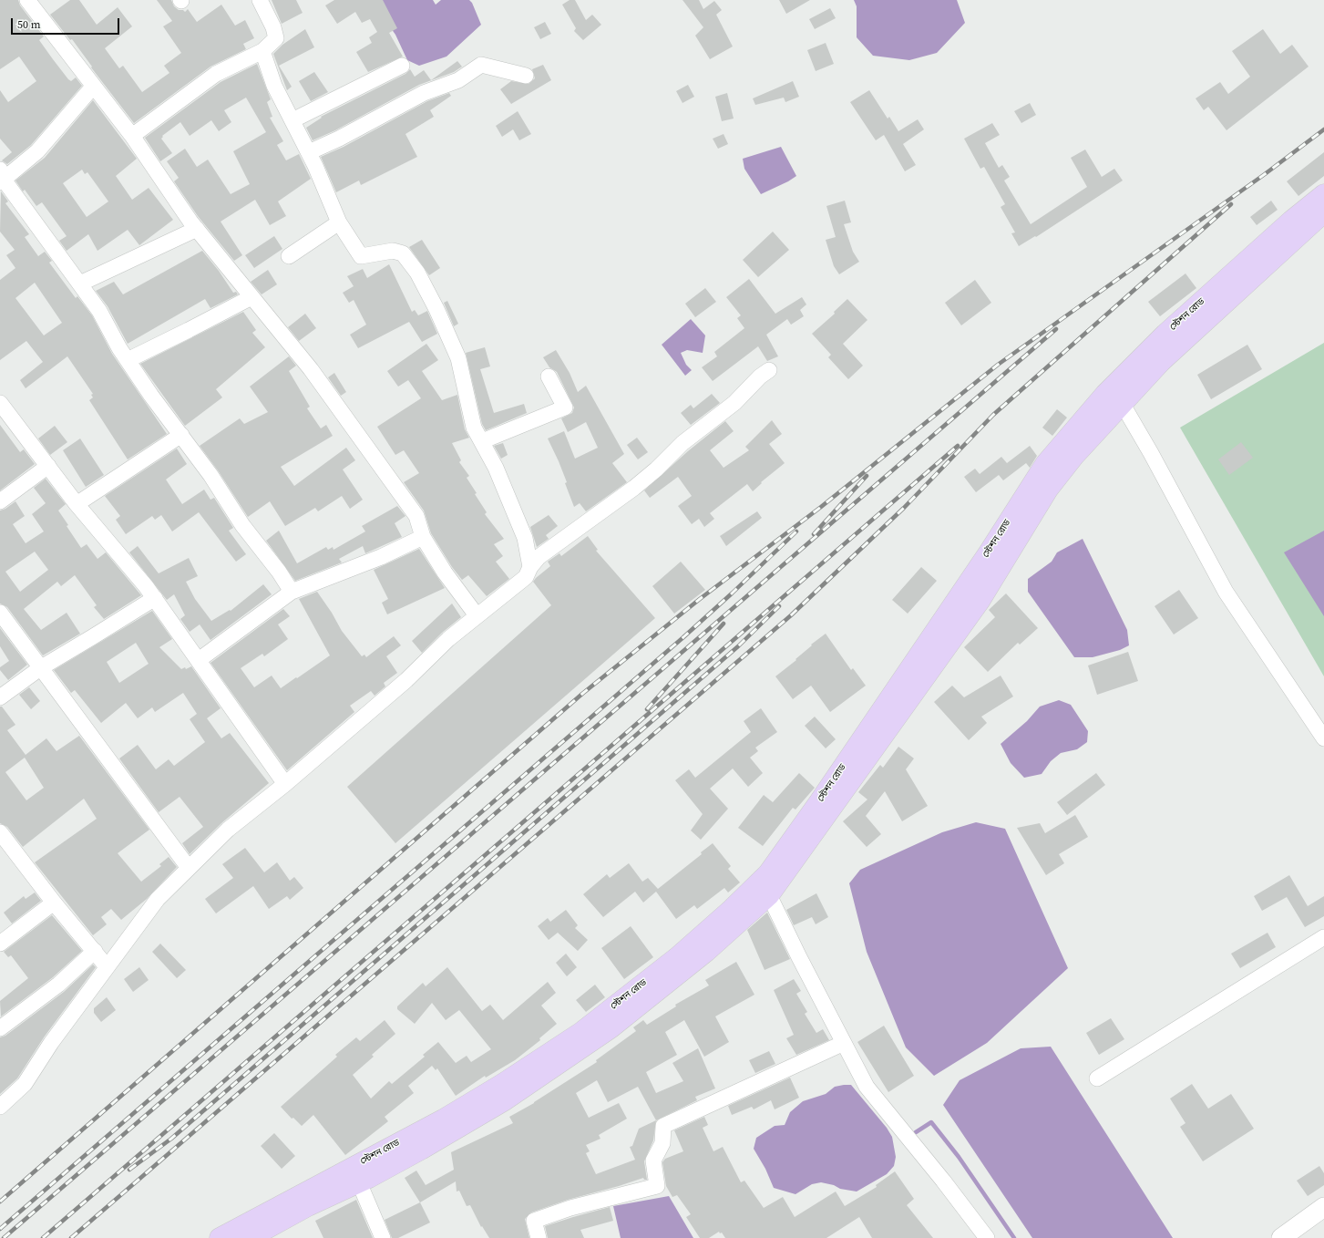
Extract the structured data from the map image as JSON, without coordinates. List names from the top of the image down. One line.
{"streets":{"main road":["স্টেশন রোড"]},"scale_bar":"50 m"}
